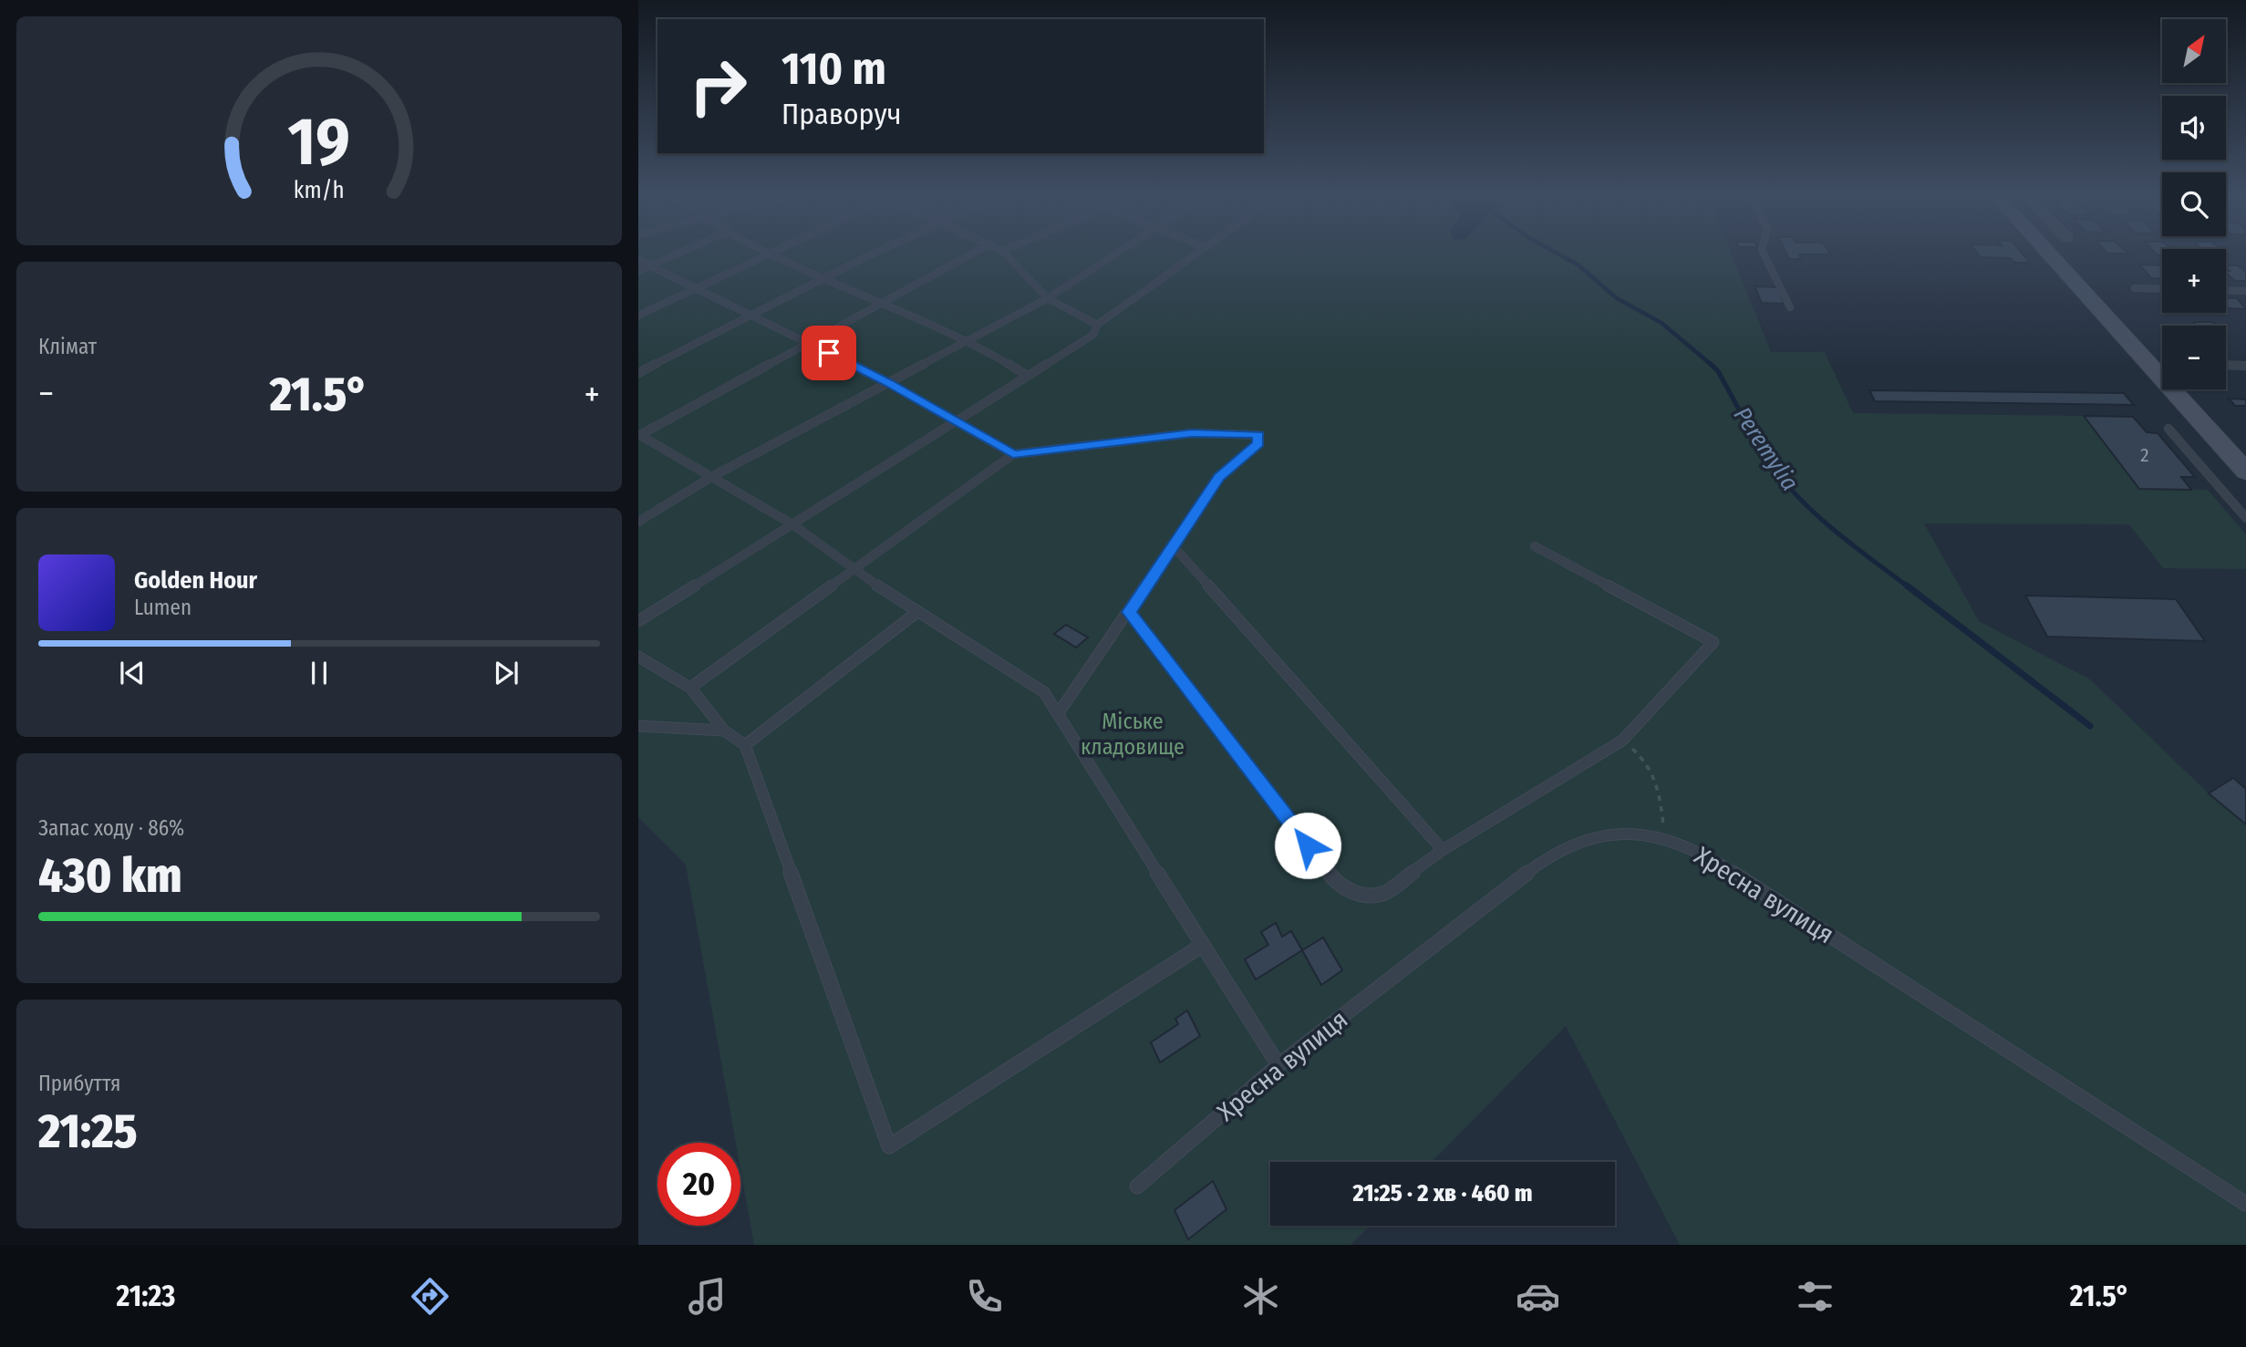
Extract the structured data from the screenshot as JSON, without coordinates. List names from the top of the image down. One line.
{"streets":{"lane":["Хресна вулиця"]},"water":["Peremylia"],"parks":["Міське кладовище"],"house_numbers":["2"],"north":"top right","page":{"map_buttons":["+","−"],"turn":["110 m","Праворуч"],"tile":["Клімат",["Запас ходу · 86%","430 km"],["Прибуття","21:25"]],"heat":["−","21.5°","+"],"song":["Golden Hour","Lumen"],"limit":"20","trip":"21:25 · 2 хв · 460 m","tabs":["21:23","21.5°"],"gauge":["19","km/h"]}}
